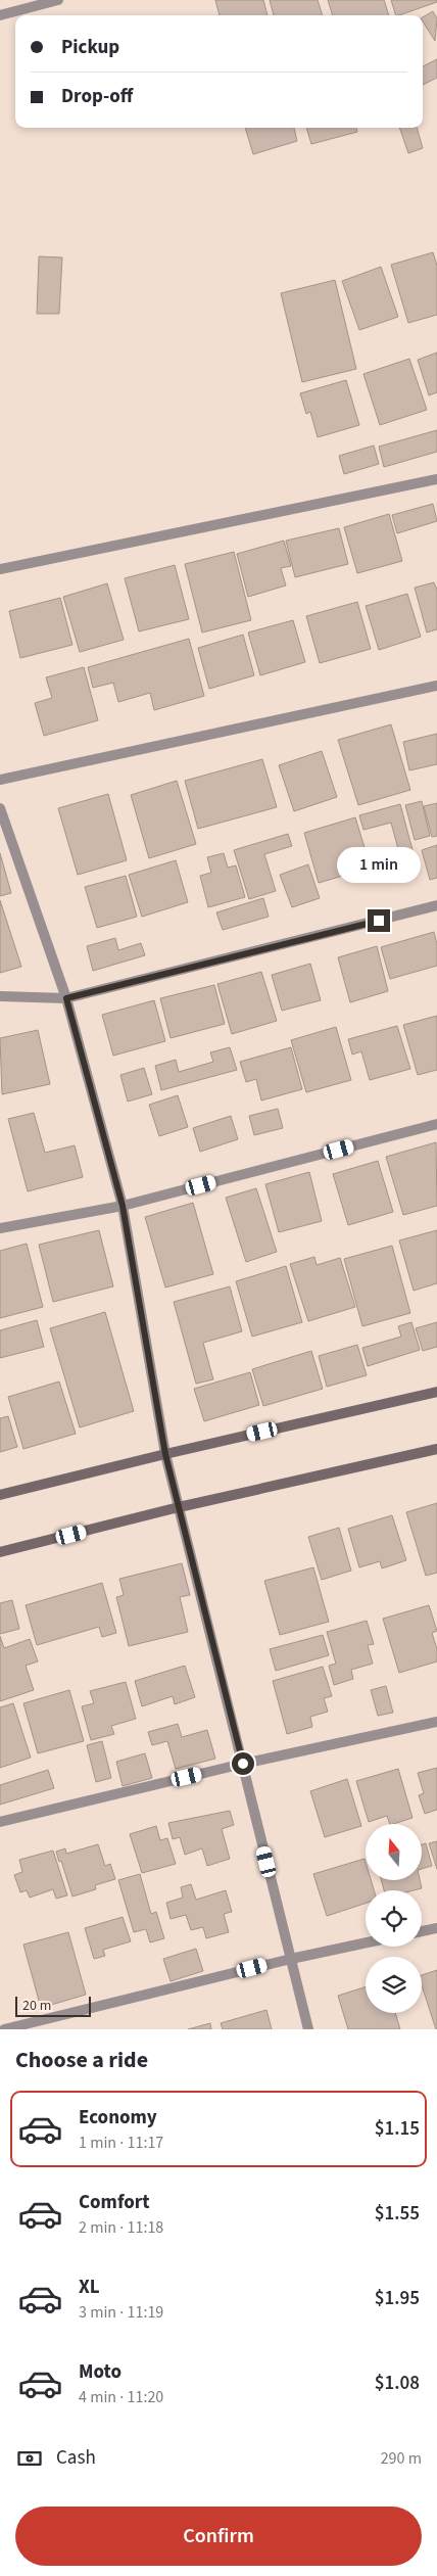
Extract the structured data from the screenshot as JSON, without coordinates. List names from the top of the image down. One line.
{"scale_bar":"20 m","north":"top","page":{"banner":["Pickup","Drop-off"],"bubble":"1 min","scale":"20 m","heading":"Choose a ride","list":[{"name":"Economy","note":"1 min · 11:17","value":"$1.15"},{"name":"Comfort","note":"2 min · 11:18","value":"$1.55"},{"name":"XL","note":"3 min · 11:19","value":"$1.95"},{"name":"Moto","note":"4 min · 11:20","value":"$1.08"}],"pay":["Cash","290 m"],"buttons":"Confirm"}}
